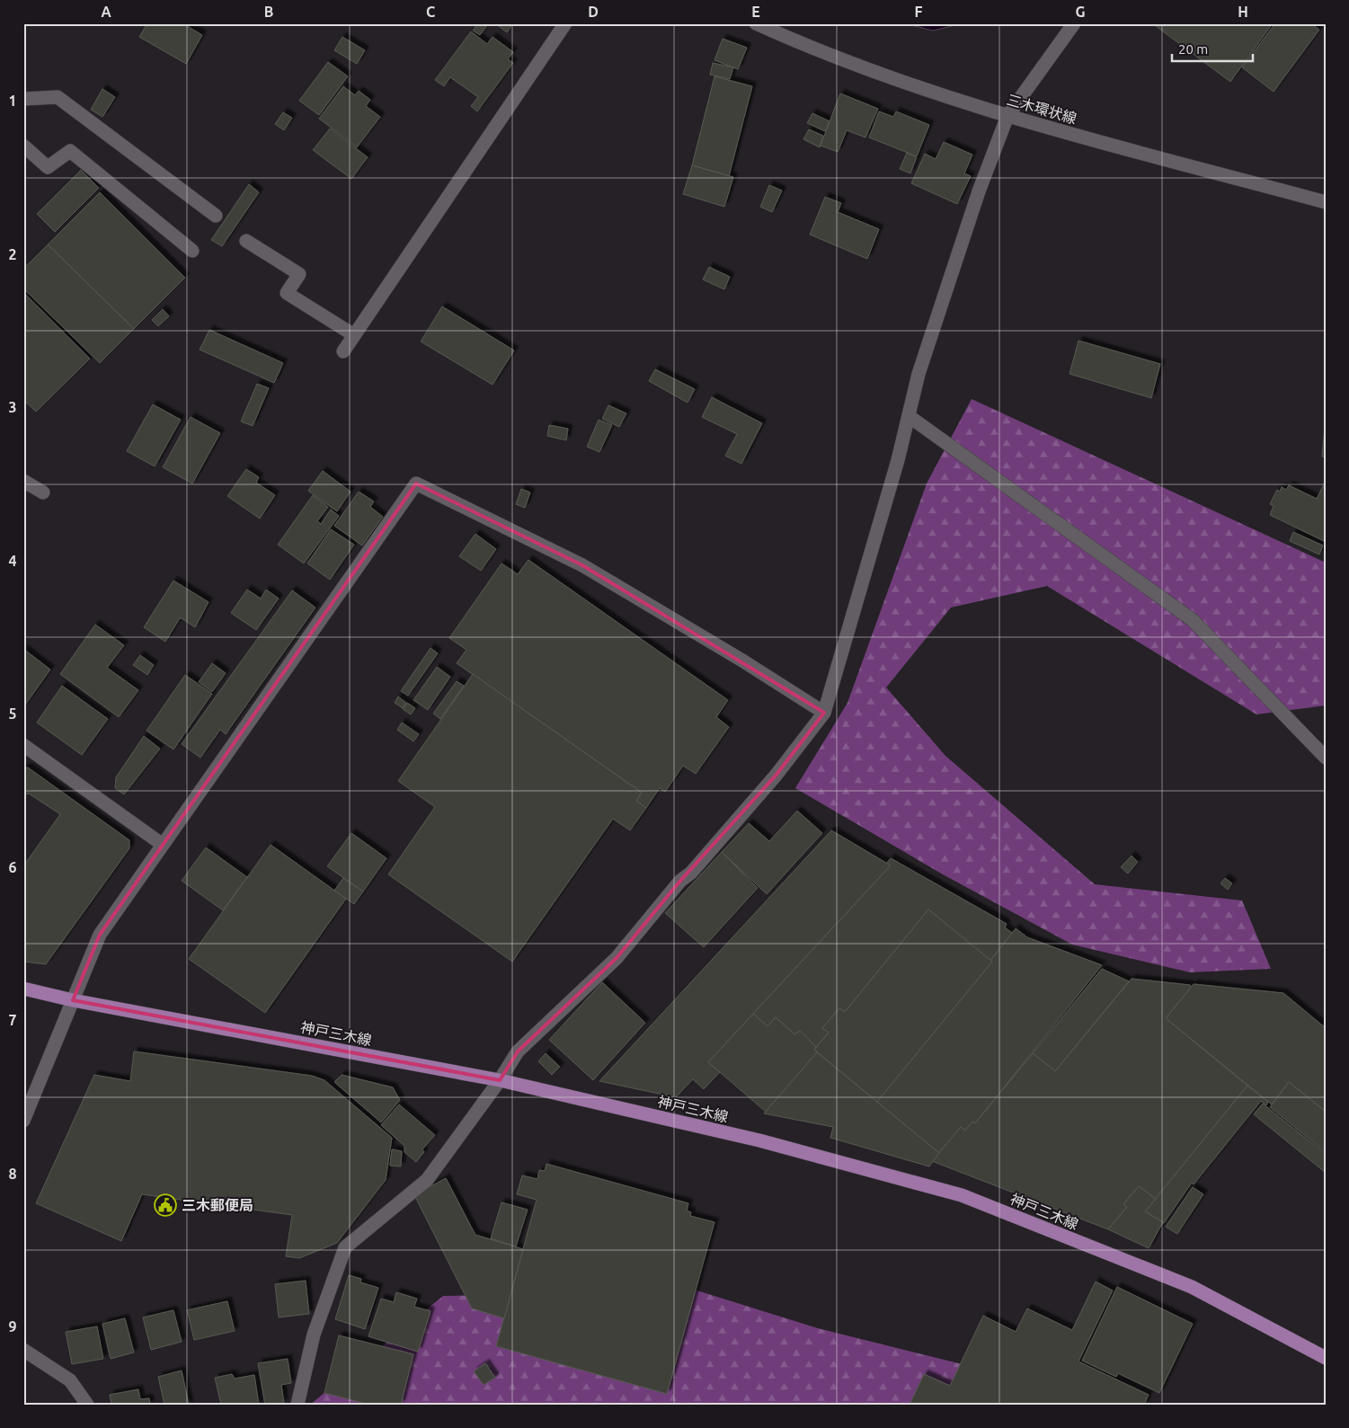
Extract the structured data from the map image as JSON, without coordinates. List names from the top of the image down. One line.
{"streets":{"main road":["神戸三木線"],"street":["三木環状線"]},"places":{"public building":["三木郵便局"]},"scale_bar":"20 m","grid":{"columns":["A","B","C","D","E","F","G","H"],"rows":["1","2","3","4","5","6","7","8","9"]}}
